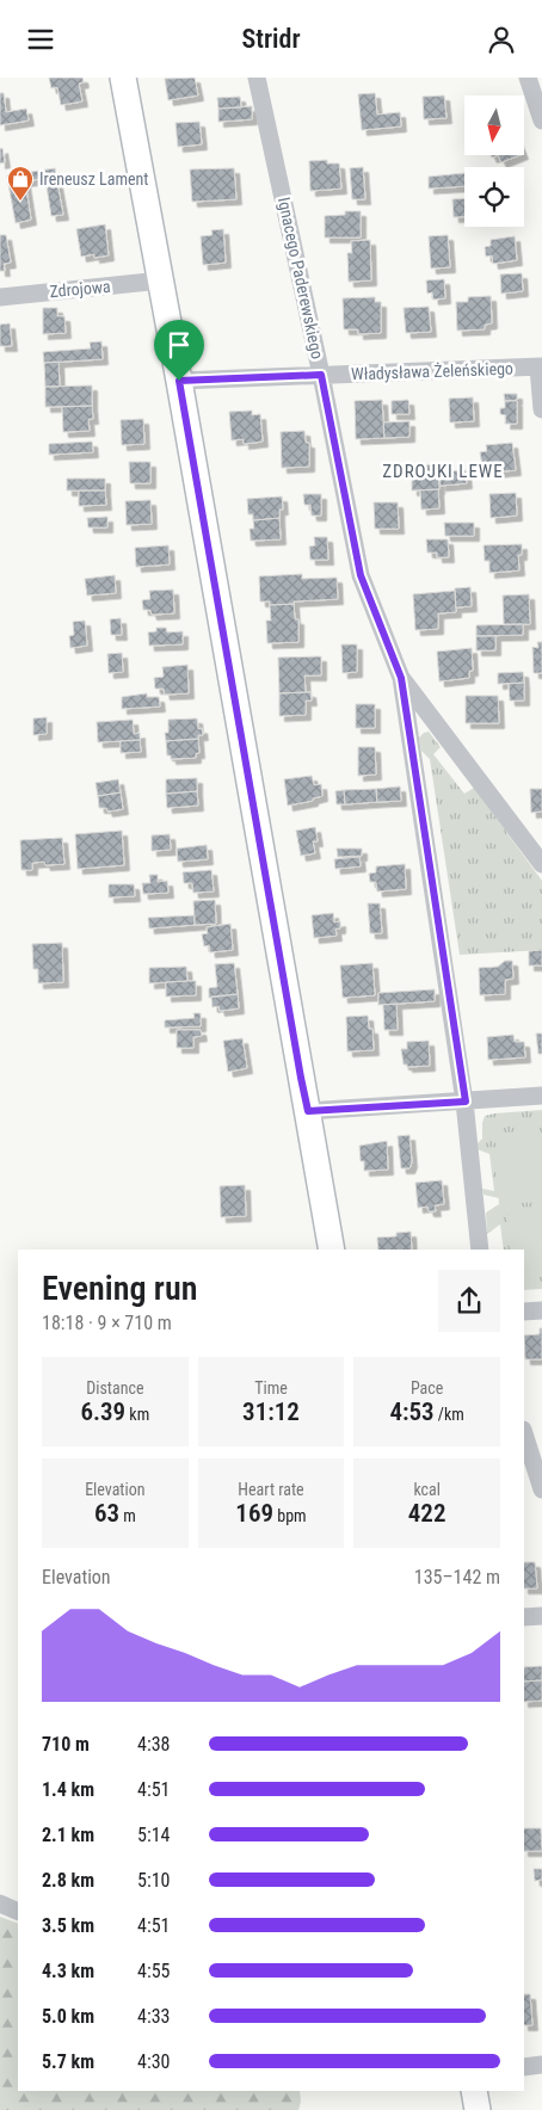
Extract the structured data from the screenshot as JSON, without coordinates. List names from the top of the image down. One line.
{"streets":{"street":["Ignacego Paderewskiego","Zdrojowa","Władysława Żeleńskiego"]},"crossings":[["Ignacego Paderewskiego","Władysława Żeleńskiego"]],"districts":["ZDROJKI LEWE"],"places":{"shop":["Ireneusz Lament"]},"north":"bottom","page":{"header":"Stridr","heading":["Evening run","18:18 · 9 × 710 m"],"stats":[["Distance","6.39 km"],["Time","31:12"],["Pace","4:53 /km"],["Elevation","63 m"],["Heart rate","169 bpm"],["kcal","422"]],"chart":["Elevation","135–142 m"],"list":[{"name":"710 m","note":"4:38"},{"name":"1.4 km","note":"4:51"},{"name":"2.1 km","note":"5:14"},{"name":"2.8 km","note":"5:10"},{"name":"3.5 km","note":"4:51"},{"name":"4.3 km","note":"4:55"},{"name":"5.0 km","note":"4:33"},{"name":"5.7 km","note":"4:30"}]}}
